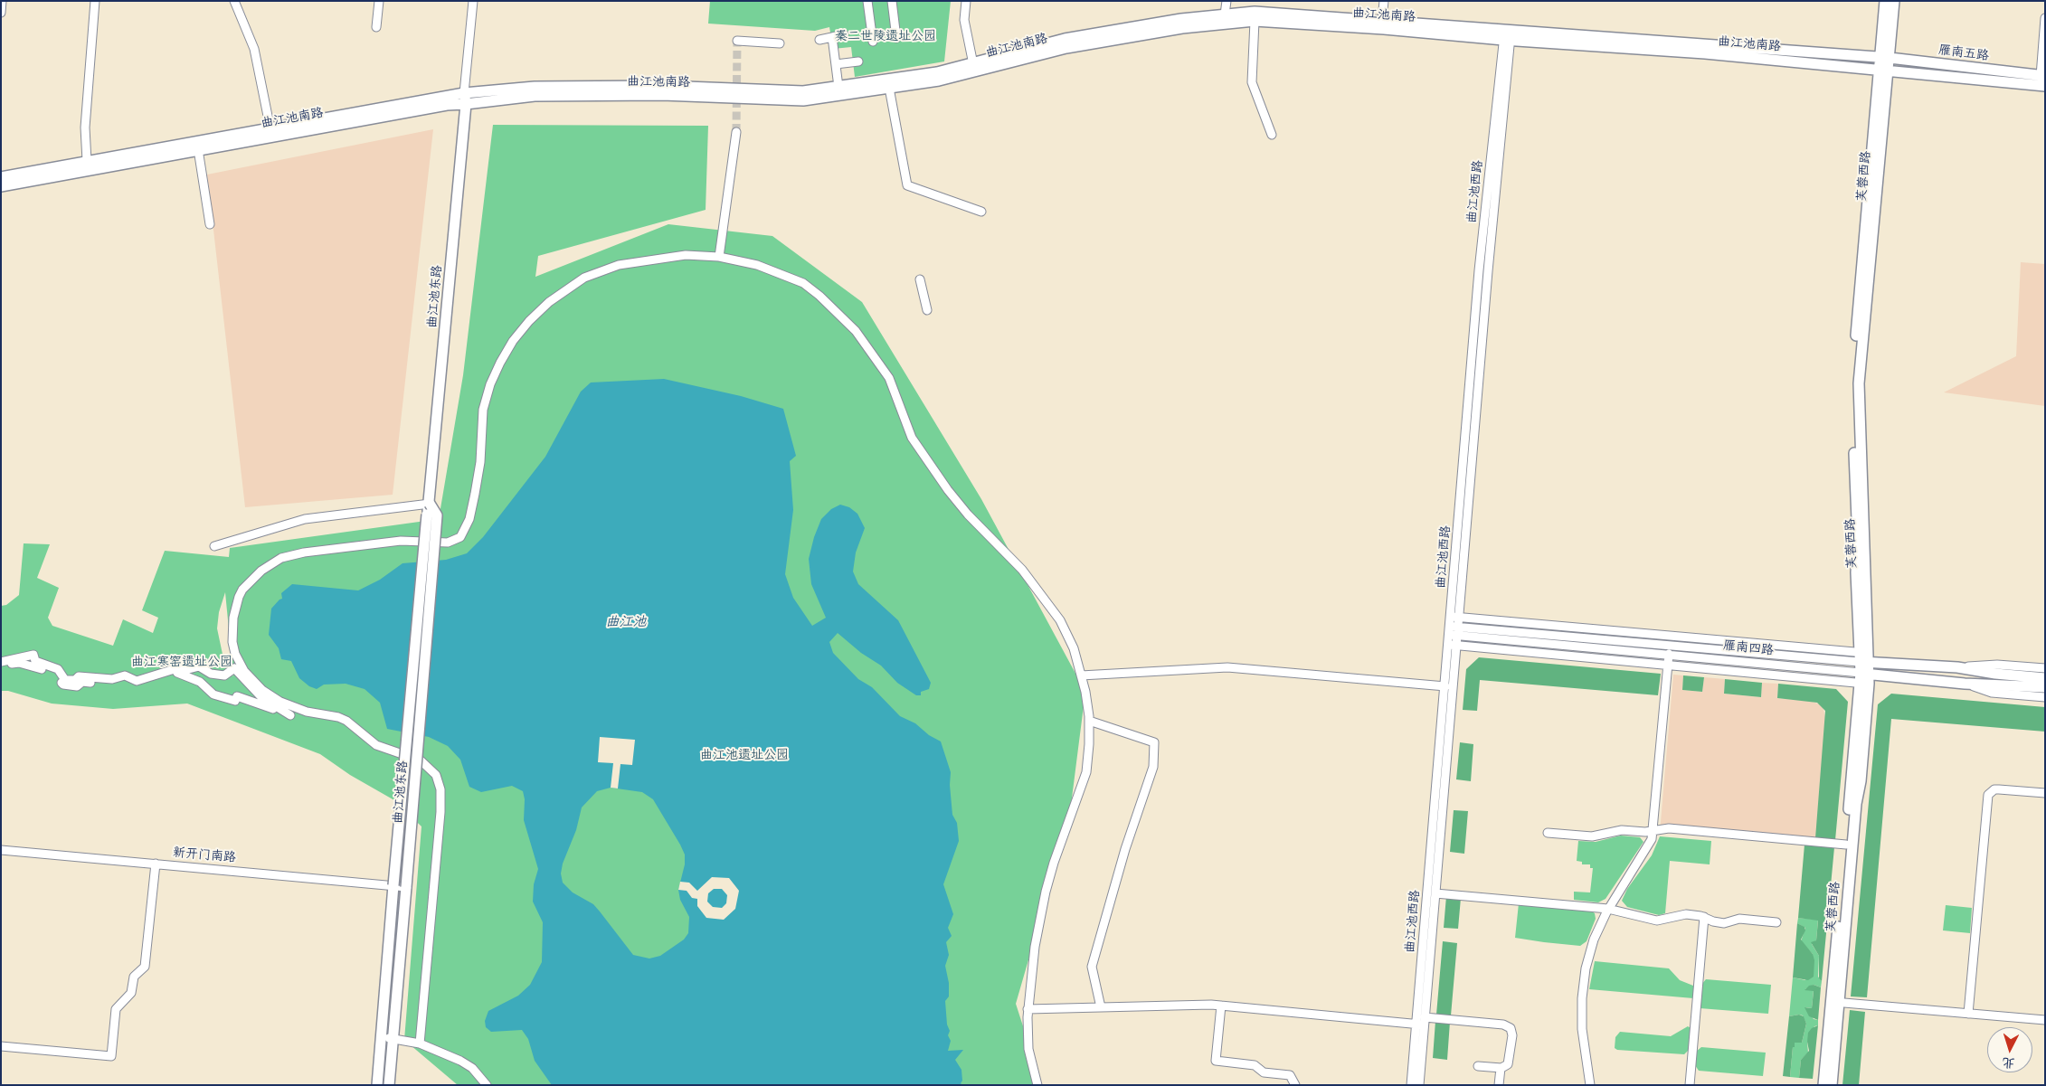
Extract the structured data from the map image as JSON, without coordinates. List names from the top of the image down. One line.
{"streets":{"main road":["曲江池南路","雁南五路","芙蓉西路","曲江池东路","雁南四路"],"street":["曲江池西路","新开门南路"]},"crossings":[["曲江池南路","雁南五路"],["曲江池南路","芙蓉西路"],["曲江池南路","曲江池西路"],["曲江池南路","曲江池东路"],["雁南五路","芙蓉西路"],["芙蓉西路","雁南四路"],["曲江池西路","雁南四路"],["曲江池东路","新开门南路"]],"water":["曲江池"],"parks":["秦二世陵遗址公园","曲江寒窑遗址公园","曲江池遗址公园"],"north":"bottom"}
